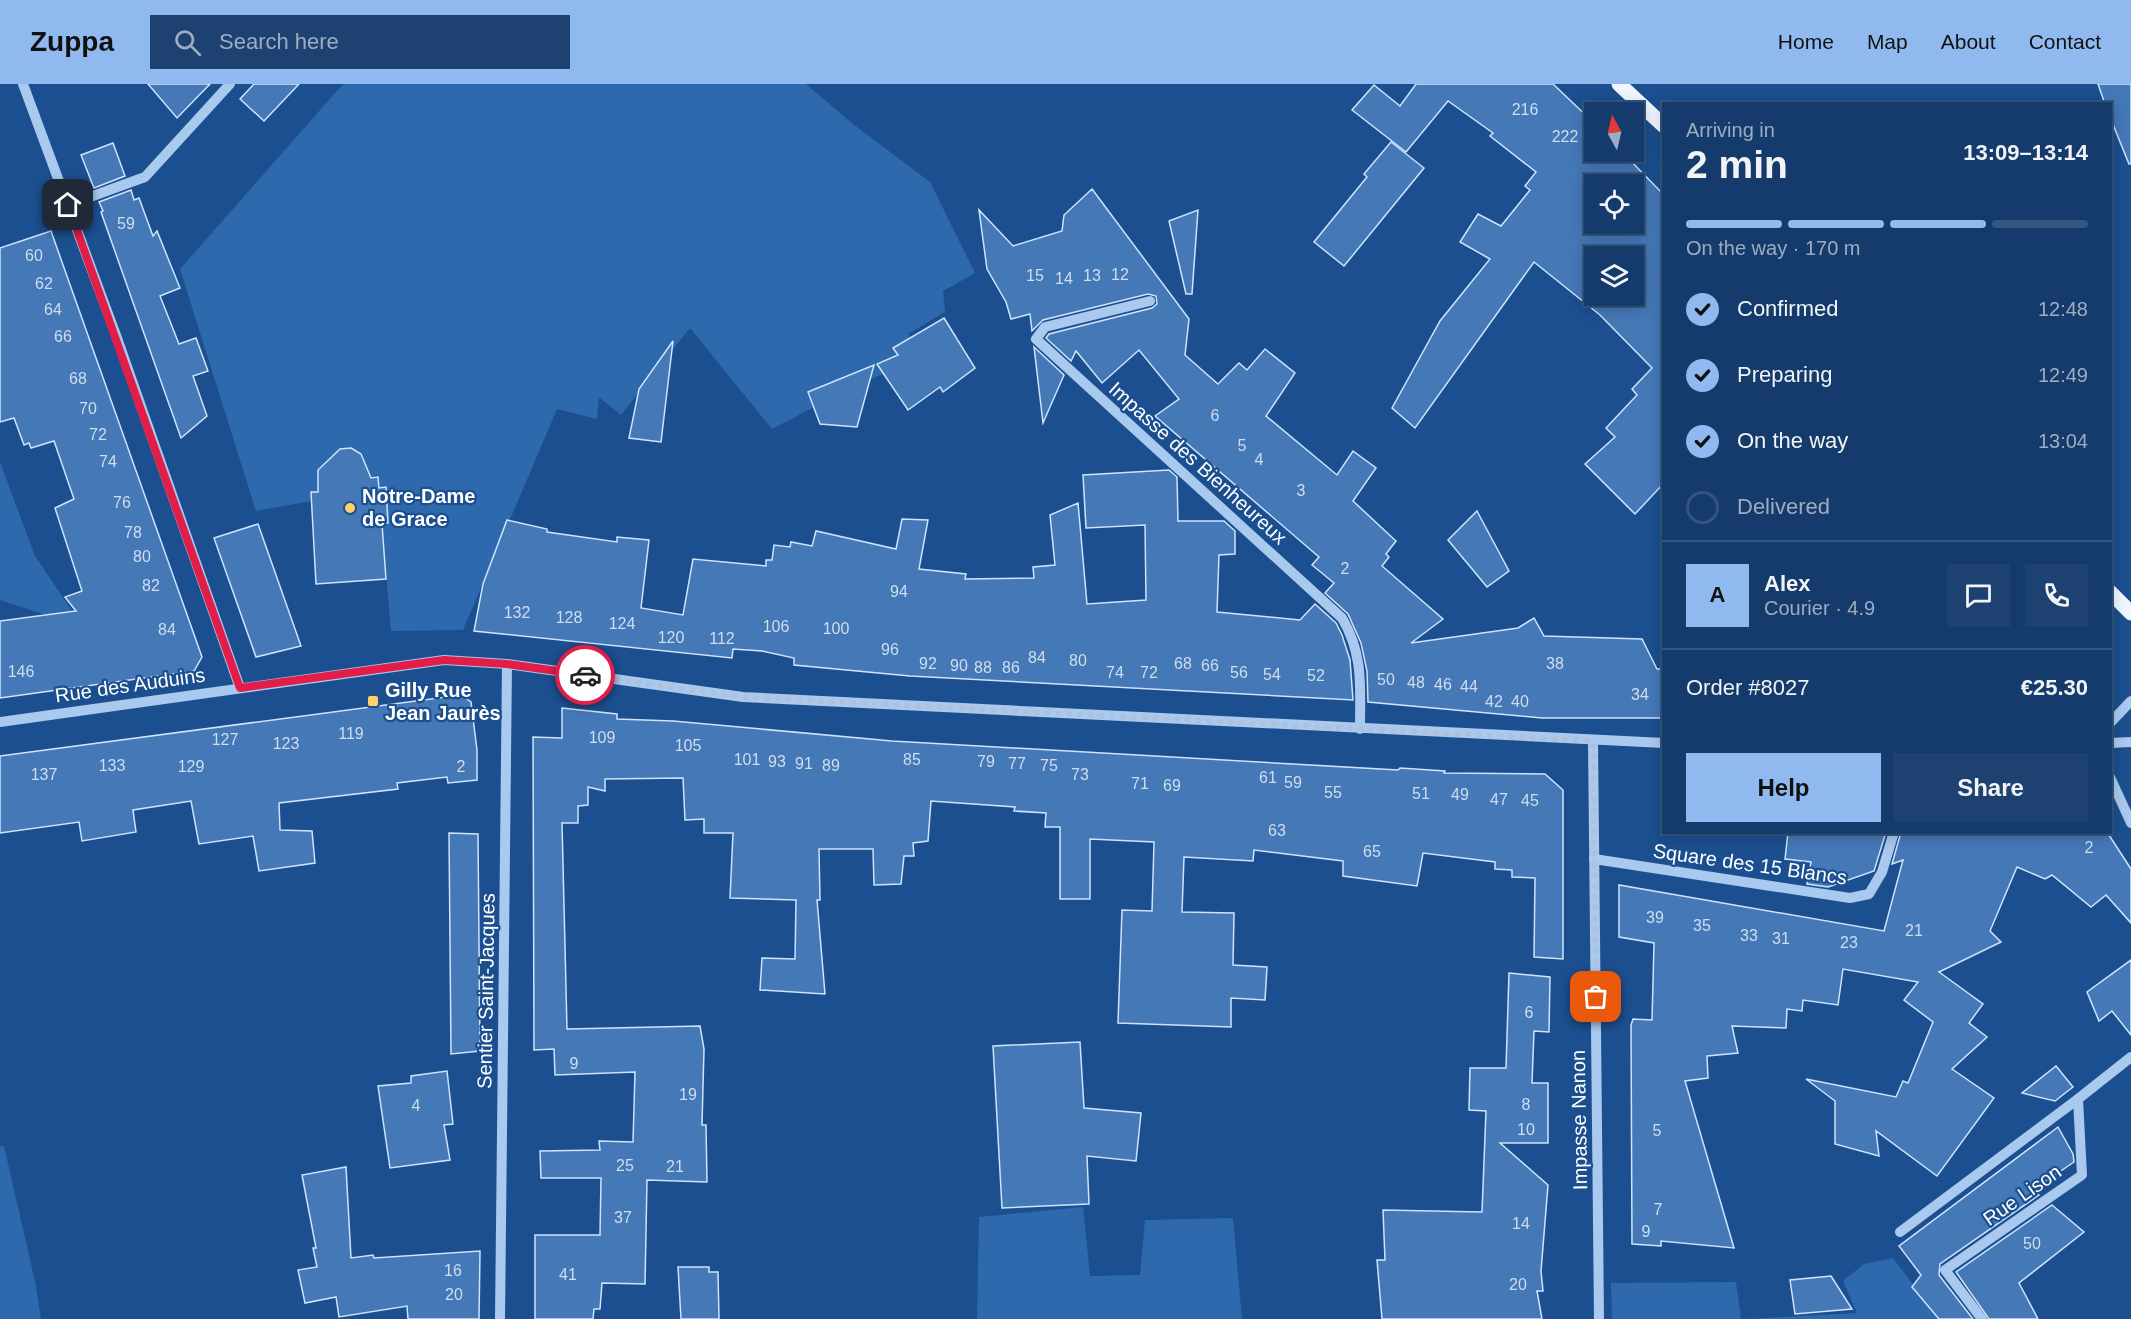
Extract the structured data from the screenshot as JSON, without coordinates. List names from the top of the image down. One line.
{"streets":{"street":["Impasse des Bienheureux","Rue des Auduins","Square des 15 Blancs","Sentier Saint-Jacques","Impasse Nanon","Rue Lison"]},"crossings":[["Impasse des Bienheureux","Rue des Auduins"],["Rue des Auduins","Sentier Saint-Jacques"],["Rue des Auduins","Impasse Nanon"],["Square des 15 Blancs","Impasse Nanon"]],"places":{"other":["Notre-Dame de Grace"],"transit":["Gilly Rue Jean Jaurès"]},"house_numbers":["216","222","59","60","12","15","13","14","62","64","66","68","70","6","72","5","4","74","3","76","78","80","2","82","94","132","128","124","106","100","84","120","112","96","84","80","92","68","38","90","66","88","86","146","74","72","56","54","52","50","48","46","44","34","42","40","119","109","127","123","105","101","85","93","79","91","77","133","89","75","129","2","137","73","61","59","71","69","55","51","49","47","45","63","2","65","39","35","21","33","31","23","6","9","19","8","4","10","5","25","21","7","37","14","9","50","16","41","20","20"],"north":"top","page":{"header":"Zuppa","search":"Search here","nav":["Home","Map","About","Contact"],"heading":["2 min","Arriving in","13:09–13:14"],"panel":["Alex","Courier · 4.9","Order #8027","€25.30"],"bar":"On the way · 170 m","list":[["Confirmed","12:48"],["Preparing","12:49"],["On the way","13:04"],"Delivered"],"round":"A","buttons":["Help","Share"]}}
